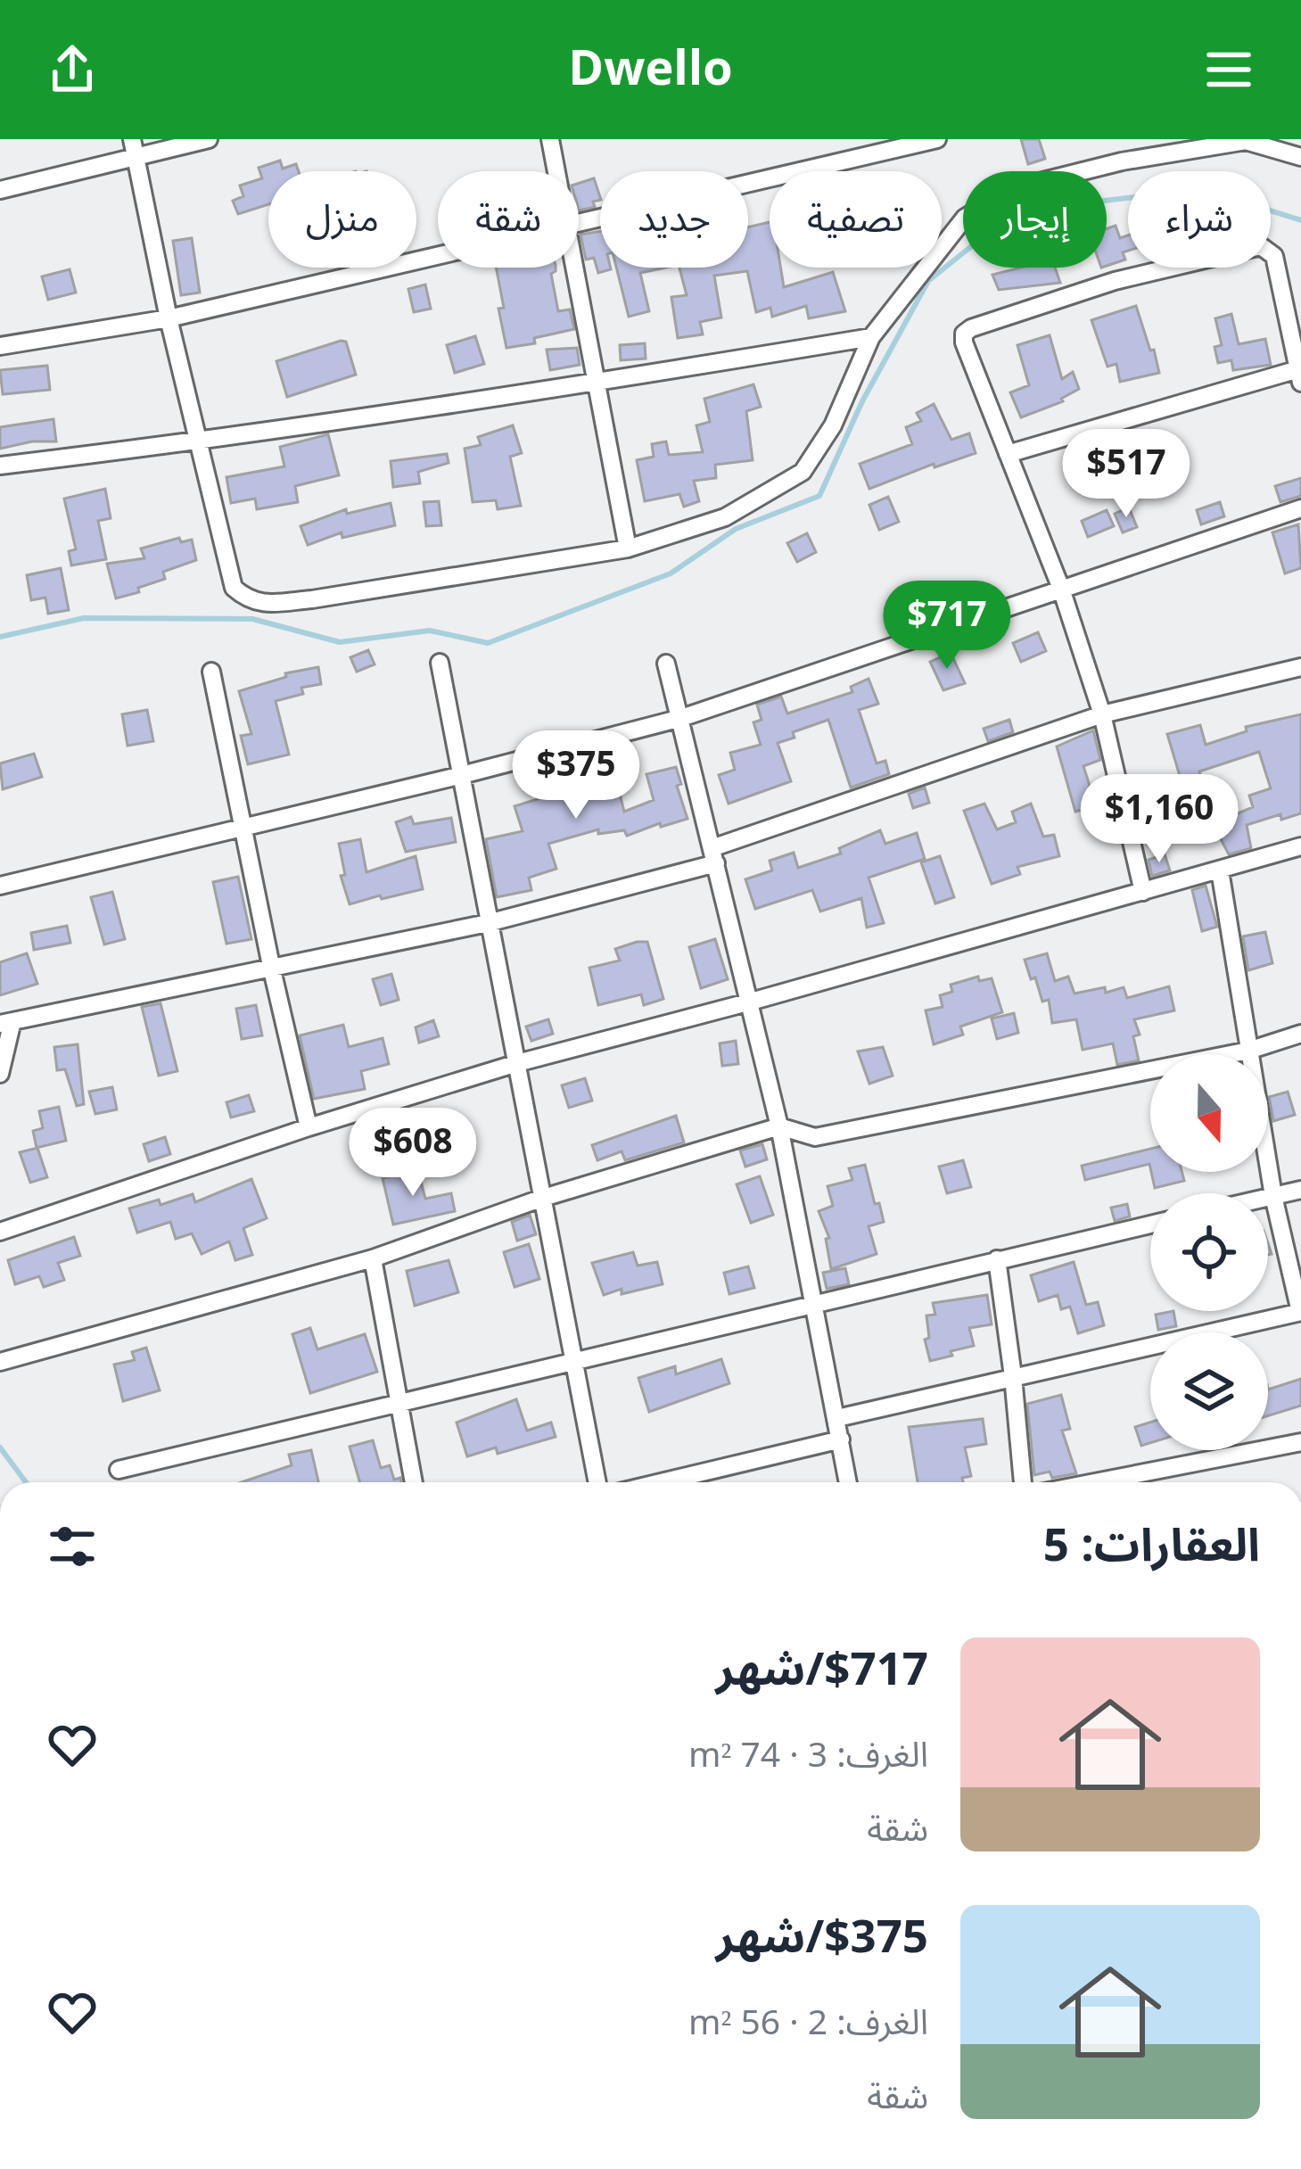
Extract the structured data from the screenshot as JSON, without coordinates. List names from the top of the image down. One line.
{"north":"bottom","page":{"header":"Dwello","chip":["شراء","إيجار","تصفية","جديد","شقة","منزل"],"price":["$517","$717","$375","$1,160","$608"],"heading":"العقارات: 5","list":[{"name":"$717/شهر","note":"الغرف: 3 · 74 m² · شقة"},{"name":"$375/شهر","note":"الغرف: 2 · 56 m² · شقة"}]}}
